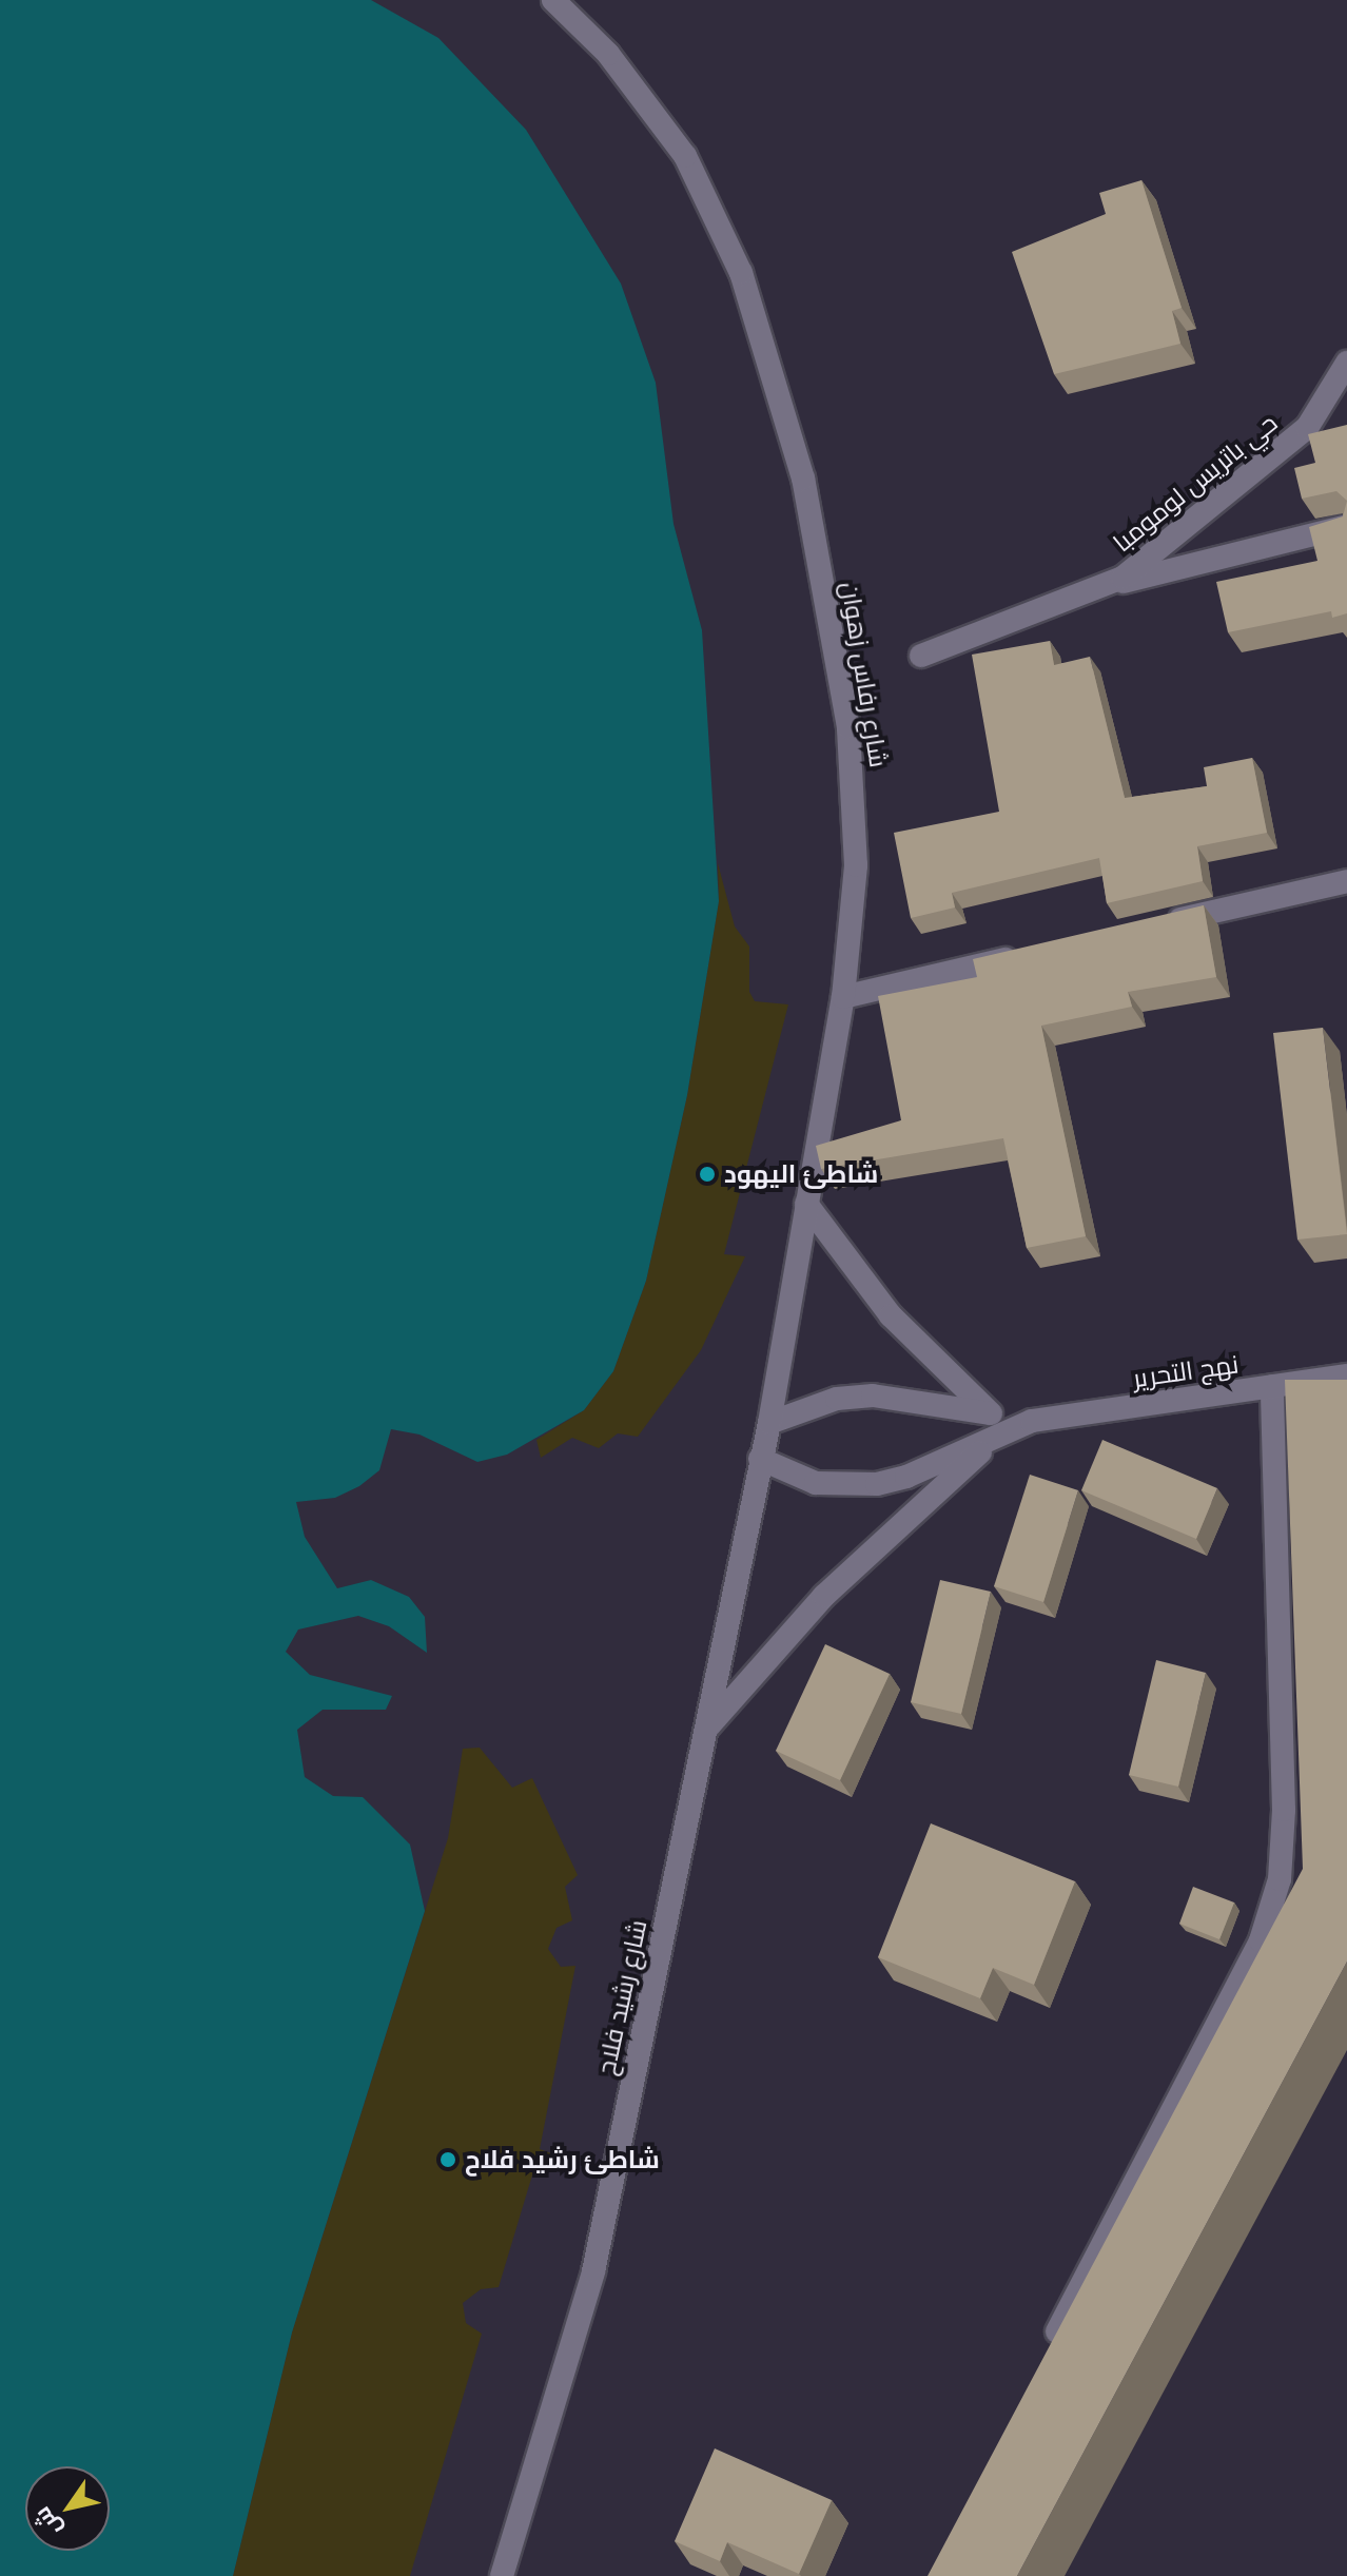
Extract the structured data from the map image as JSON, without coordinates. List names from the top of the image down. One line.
{"streets":{"street":["حي باتريس لومومبا","شارع رفاس زهوان","نهج التحرير","شارع رشيد فلاح"]},"crossings":[["شارع رفاس زهوان","شارع رشيد فلاح"],["نهج التحرير","شارع رشيد فلاح"]],"places":["شاطئ اليهود","شاطئ رشيد فلاح"],"north":"bottom left"}
